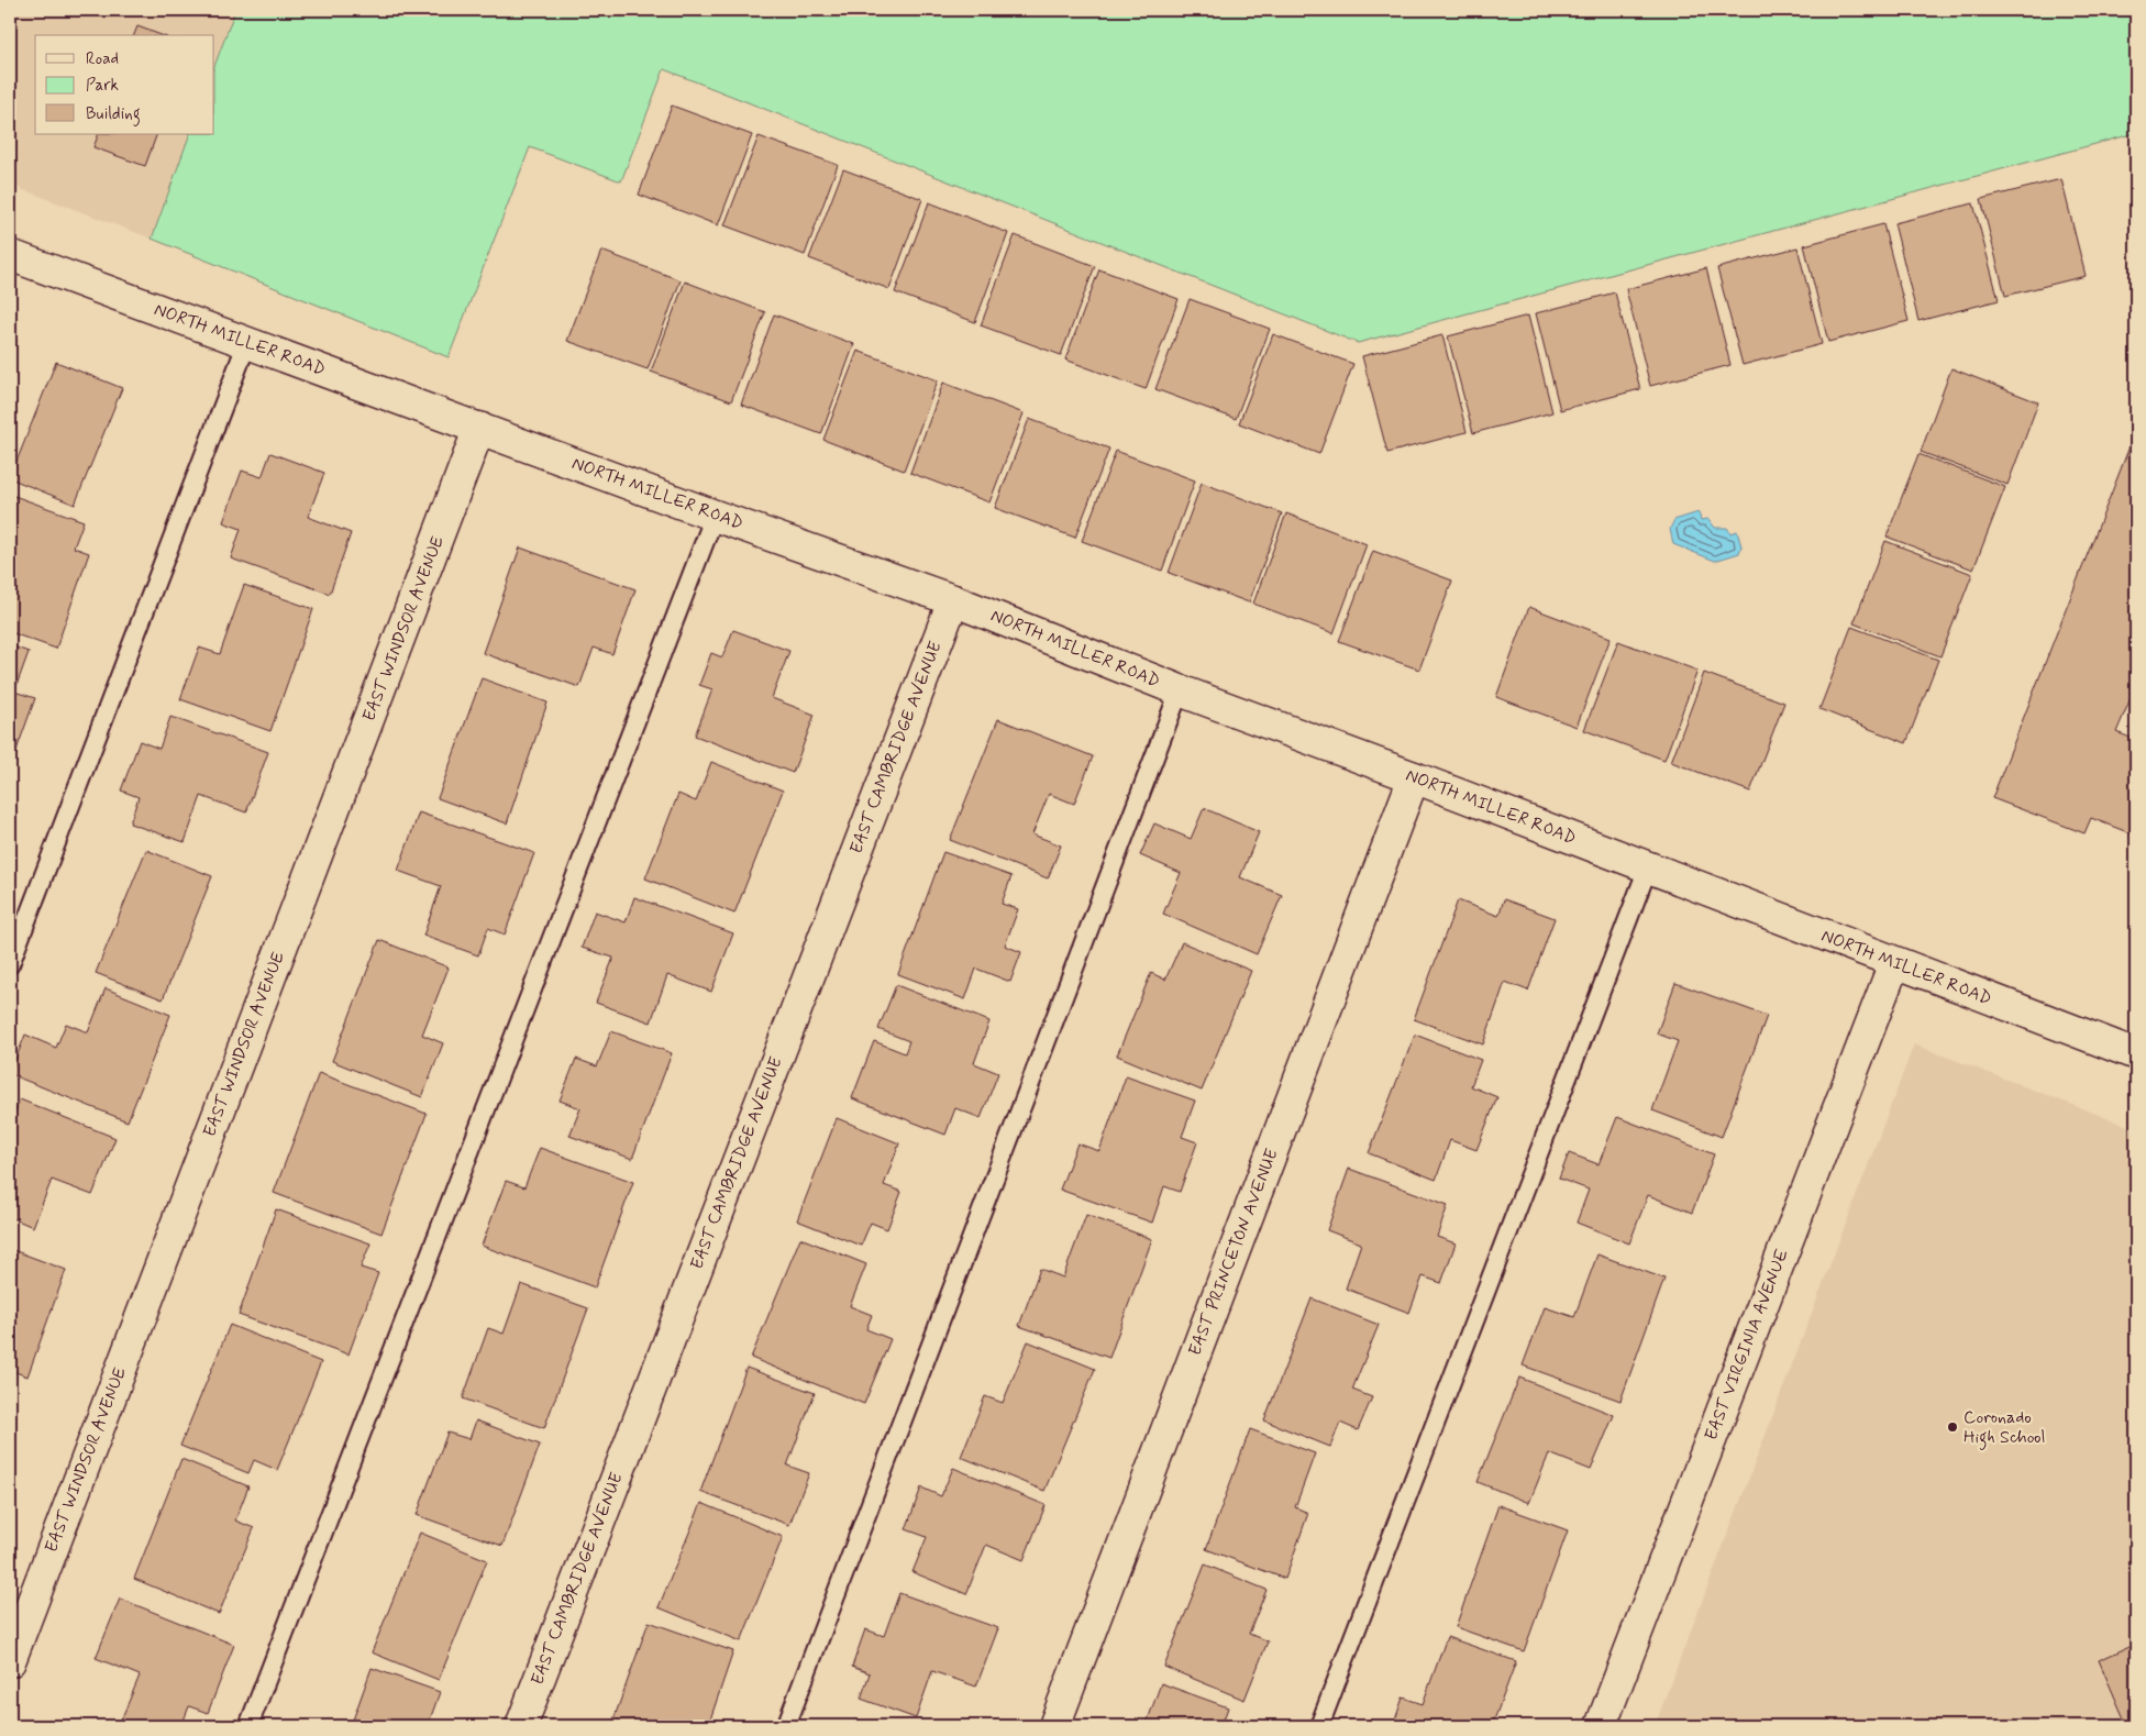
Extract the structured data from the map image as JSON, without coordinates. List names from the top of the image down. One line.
{"streets":{"street":["NORTH MILLER ROAD","EAST WINDSOR AVENUE","EAST CAMBRIDGE AVENUE","EAST PRINCETON AVENUE","EAST VIRGINIA AVENUE"]},"crossings":[["NORTH MILLER ROAD","EAST WINDSOR AVENUE"],["NORTH MILLER ROAD","EAST CAMBRIDGE AVENUE"],["NORTH MILLER ROAD","EAST PRINCETON AVENUE"],["NORTH MILLER ROAD","EAST VIRGINIA AVENUE"]],"places":["Coronado High School"],"legend":["Road","Park","Building"]}
